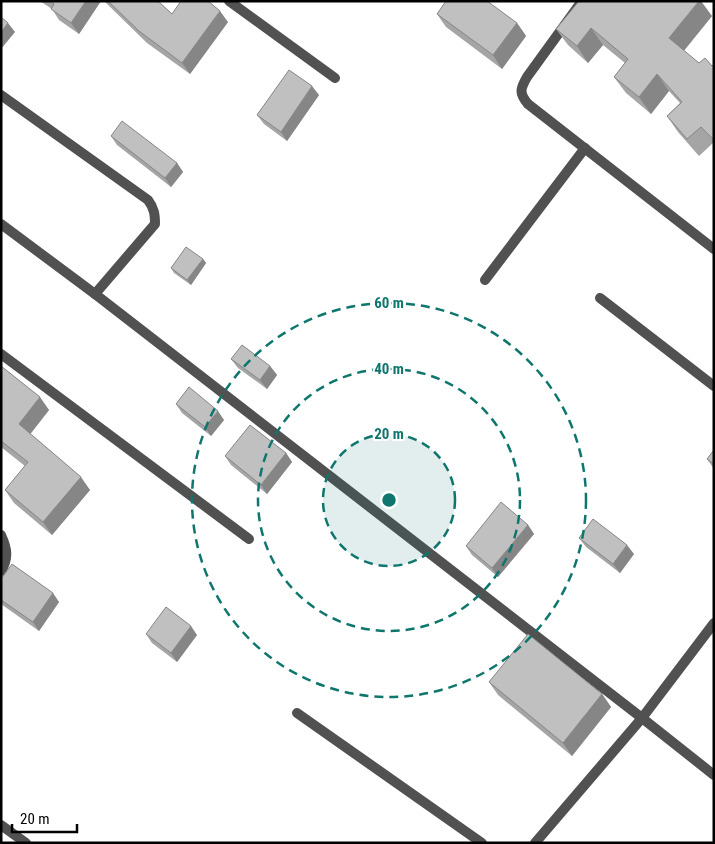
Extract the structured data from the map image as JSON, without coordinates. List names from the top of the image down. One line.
{"scale_bar":"20 m","rings":["60 m","40 m","20 m"]}
